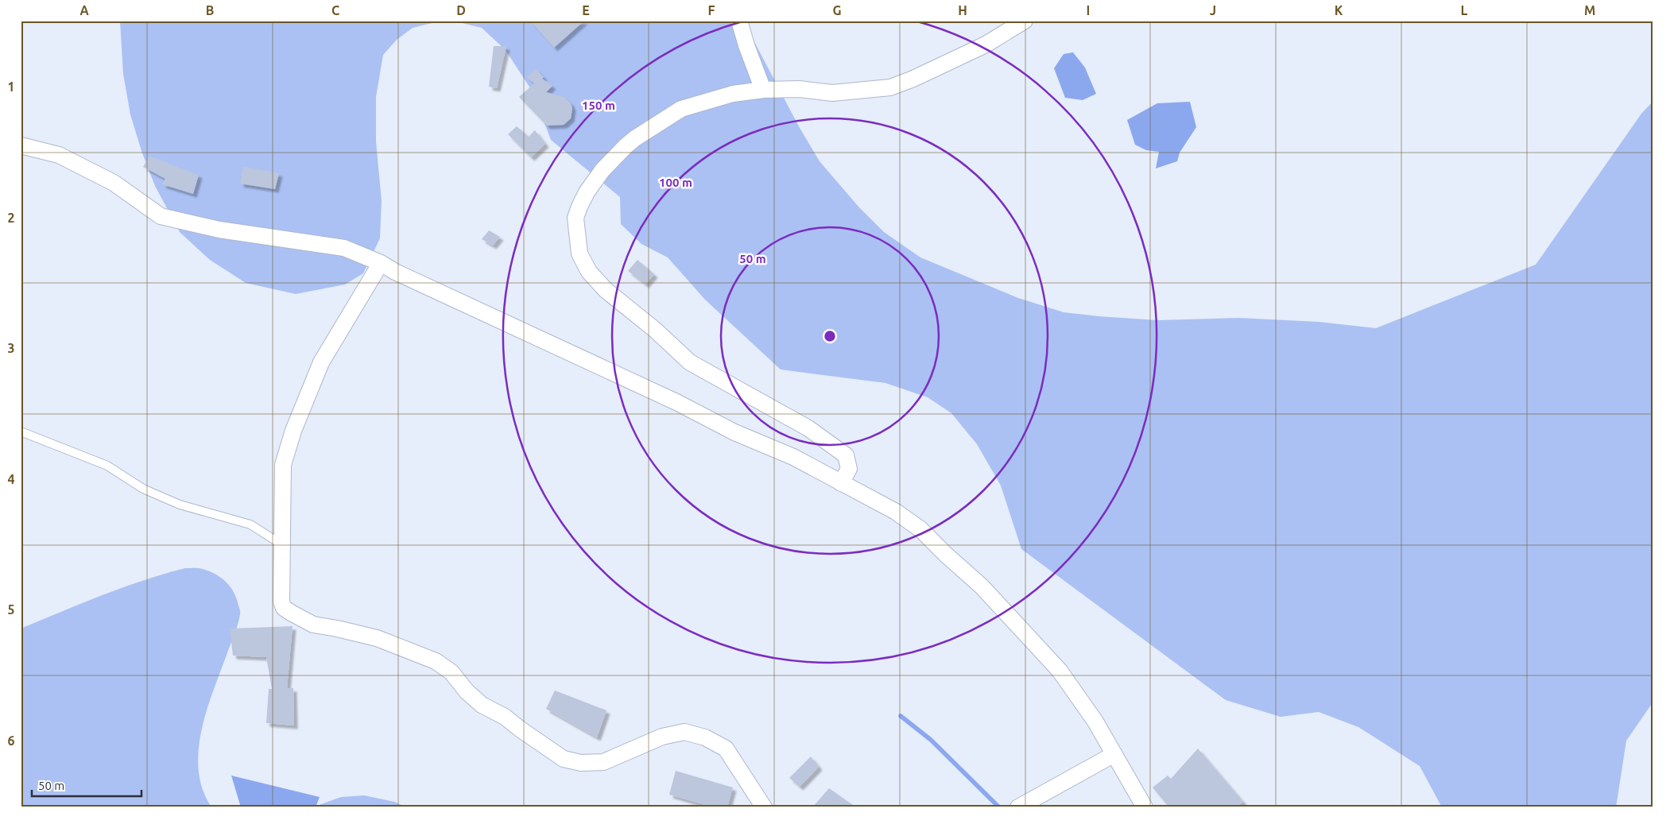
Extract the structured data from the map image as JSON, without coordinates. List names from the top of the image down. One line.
{"scale_bar":"50 m","grid":{"columns":["A","B","C","D","E","F","G","H","I","J","K","L","M"],"rows":["1","2","3","4","5","6"]},"rings":["150 m","100 m","50 m"]}
